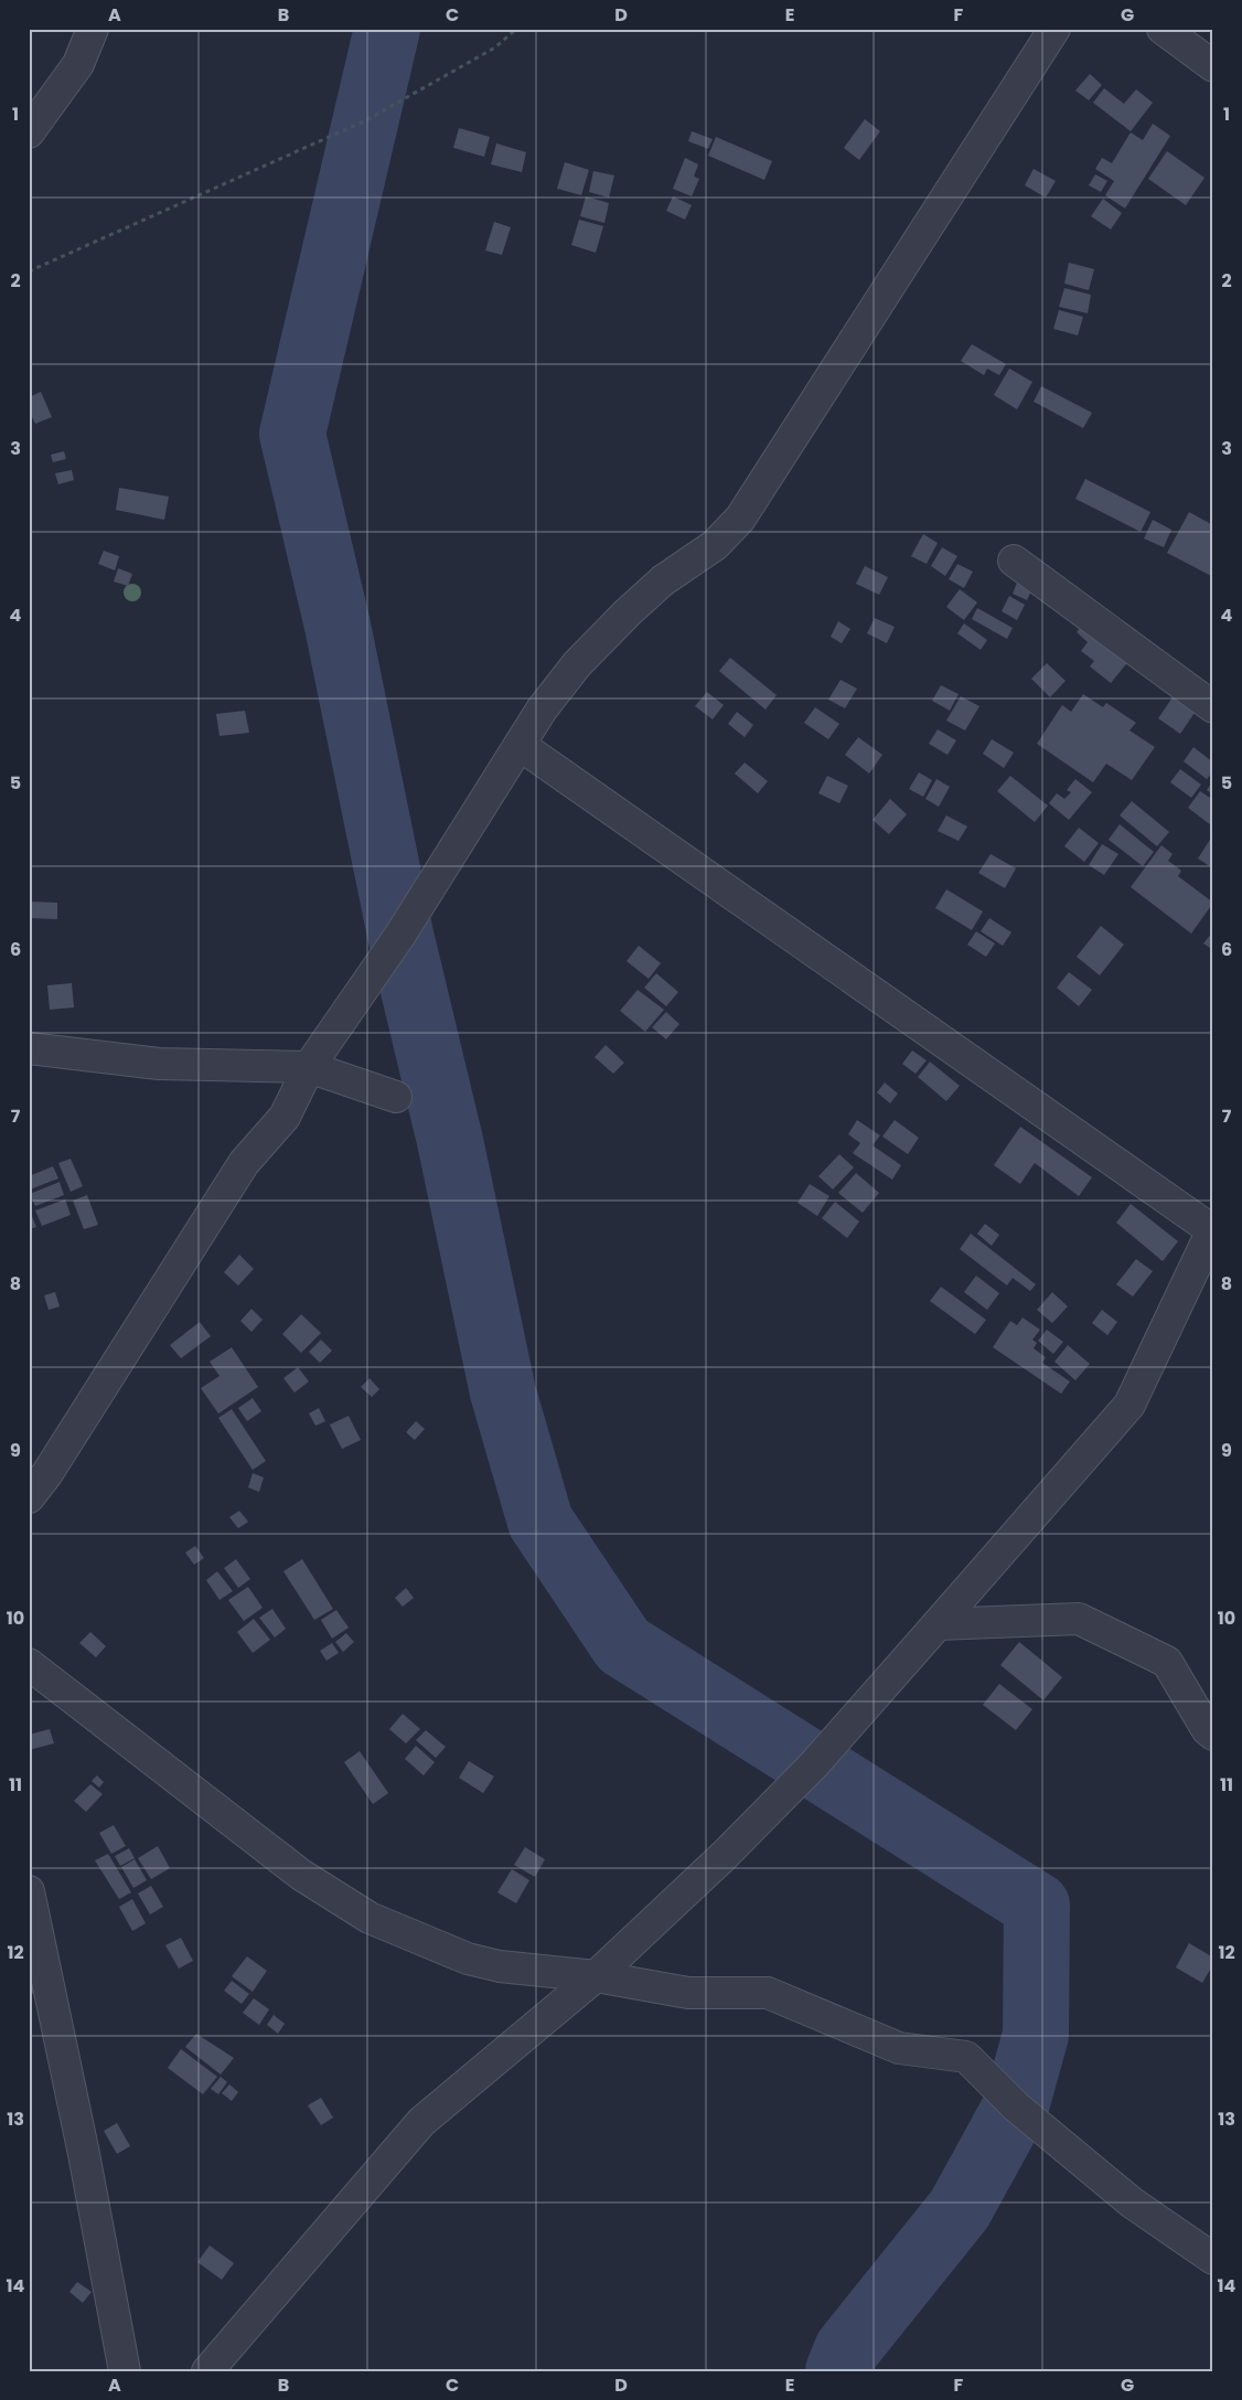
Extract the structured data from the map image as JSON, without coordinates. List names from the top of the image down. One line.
{"grid":{"columns":["A","B","C","D","E","F","G"],"rows":["1","2","3","4","5","6","7","8","9","10","11","12","13","14"]}}
